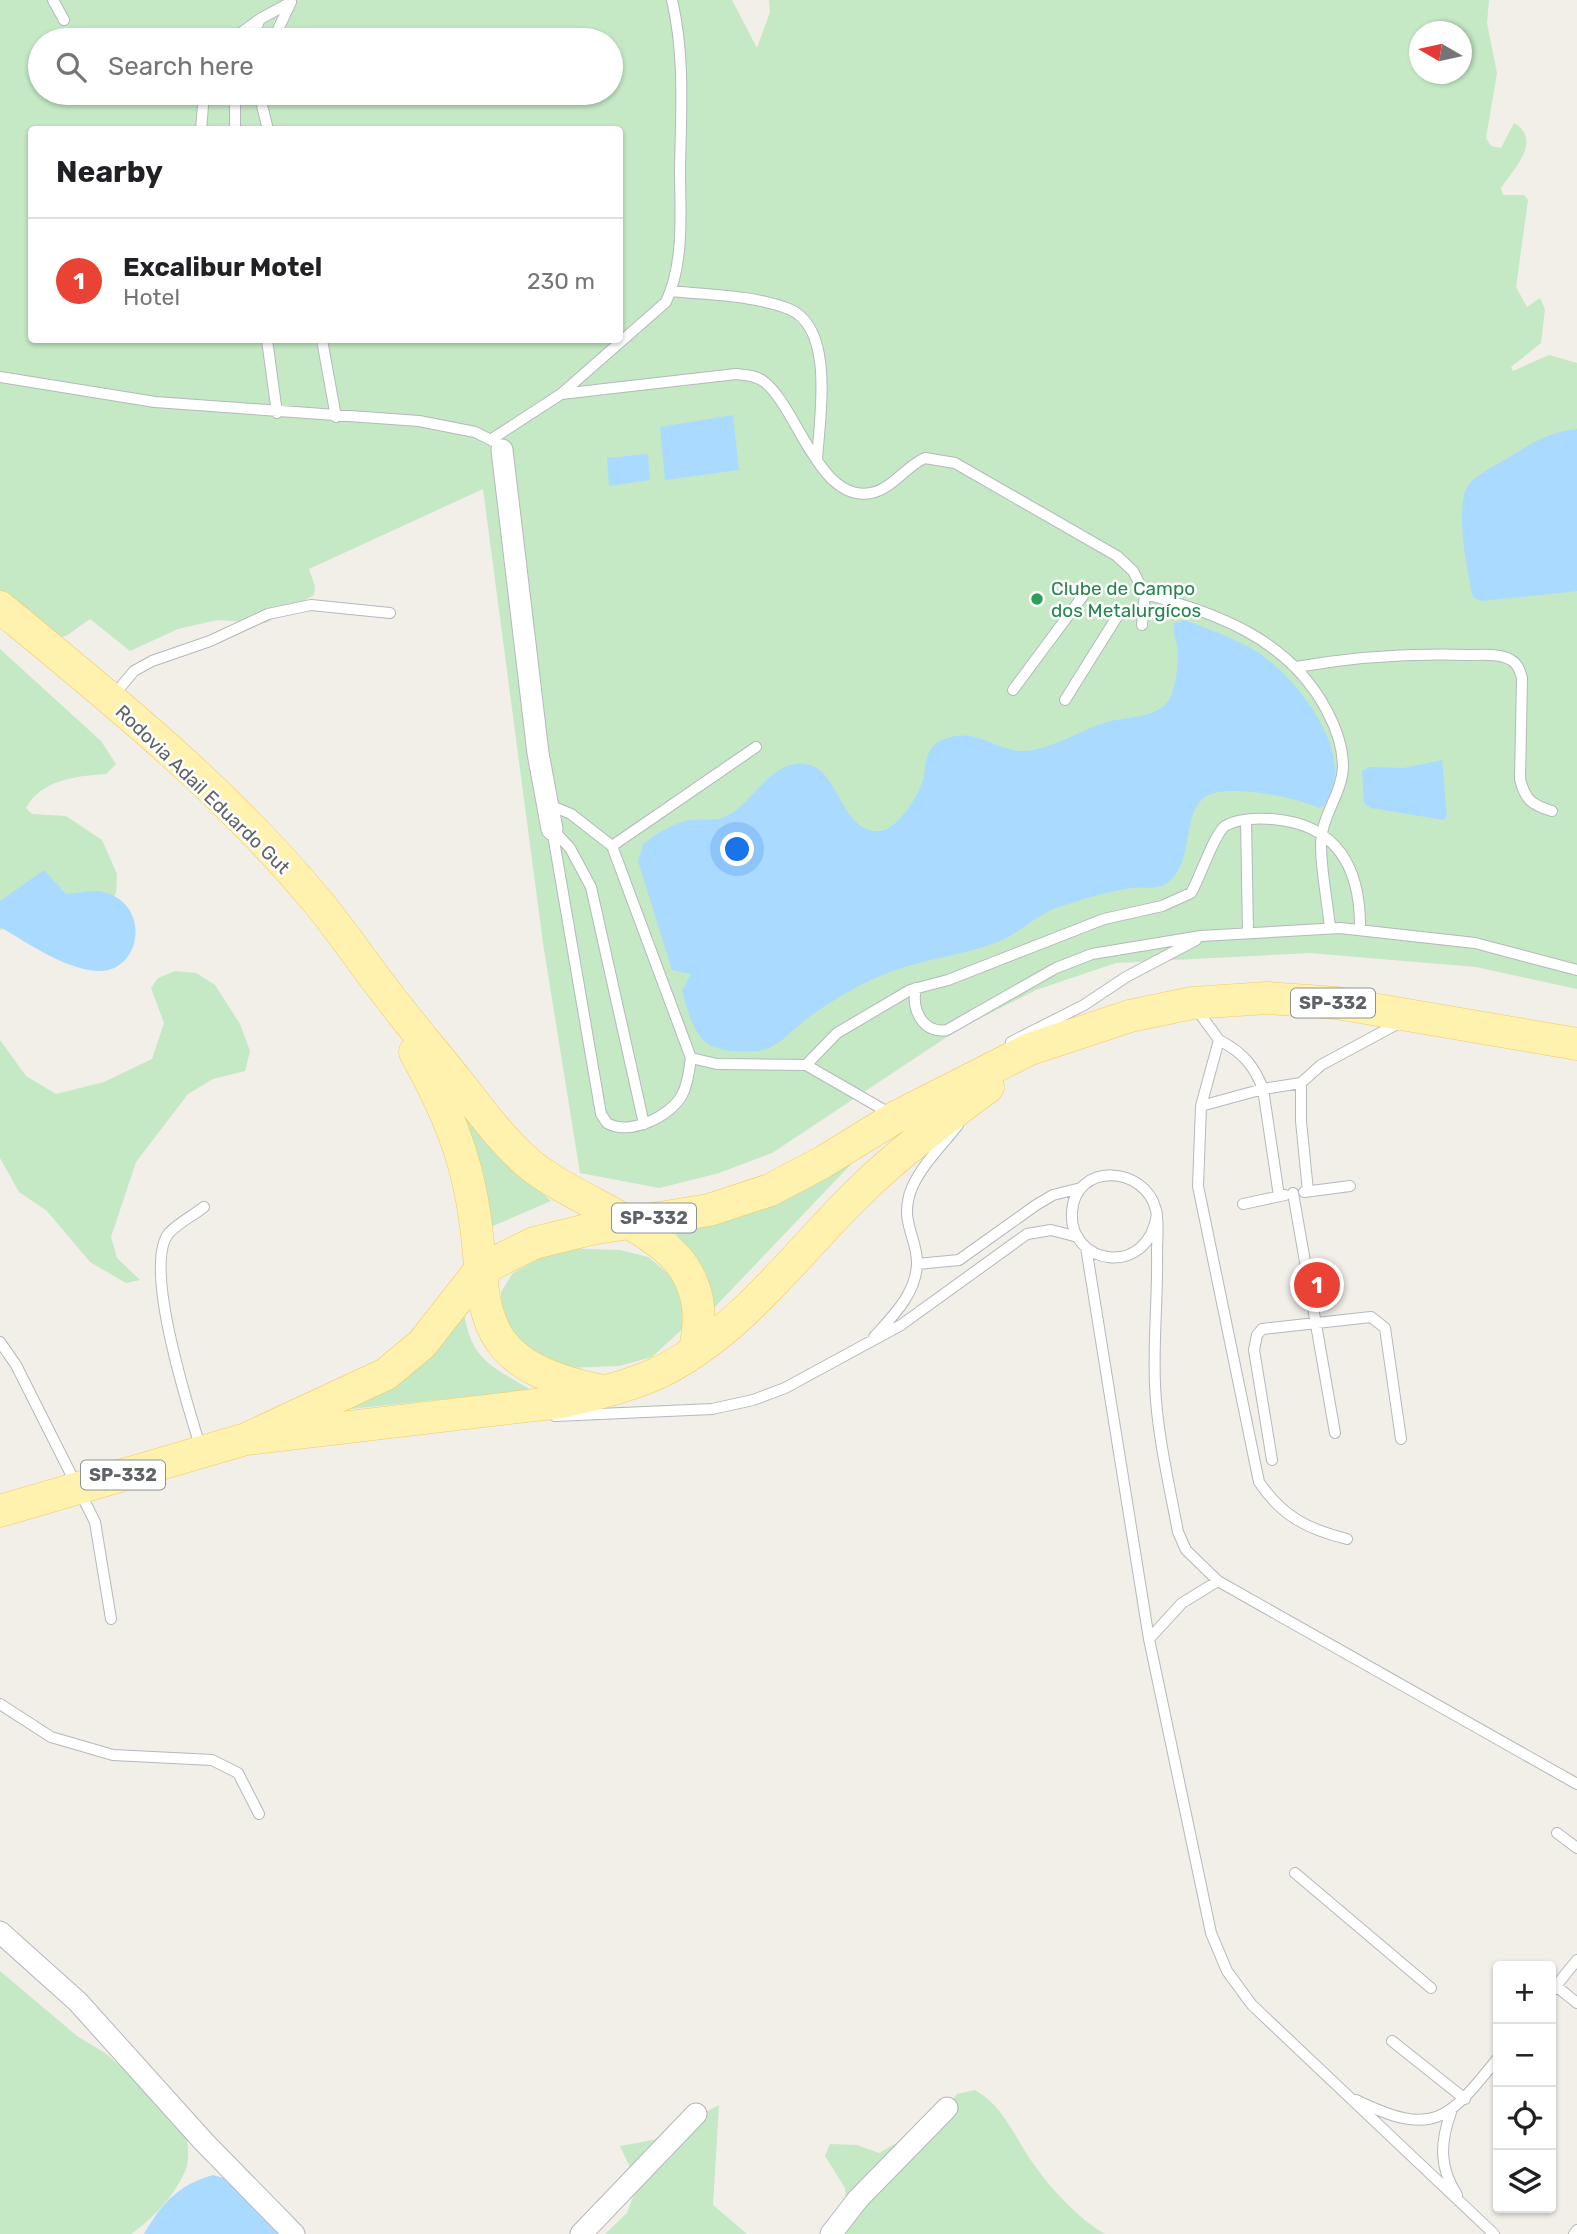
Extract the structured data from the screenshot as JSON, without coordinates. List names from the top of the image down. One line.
{"streets":{"main road":["Rodovia Adail Eduardo Gut","SP-332"]},"crossings":[["Rodovia Adail Eduardo Gut","SP-332"]],"places":["Clube de Campo dos Metalurgícos"],"north":"left","page":{"search":"Search here","heading":"Nearby","list":[{"mark":"1","name":"Excalibur Motel","note":"Hotel","value":"230 m"}],"pins":"1","map_buttons":["+","−"]}}
